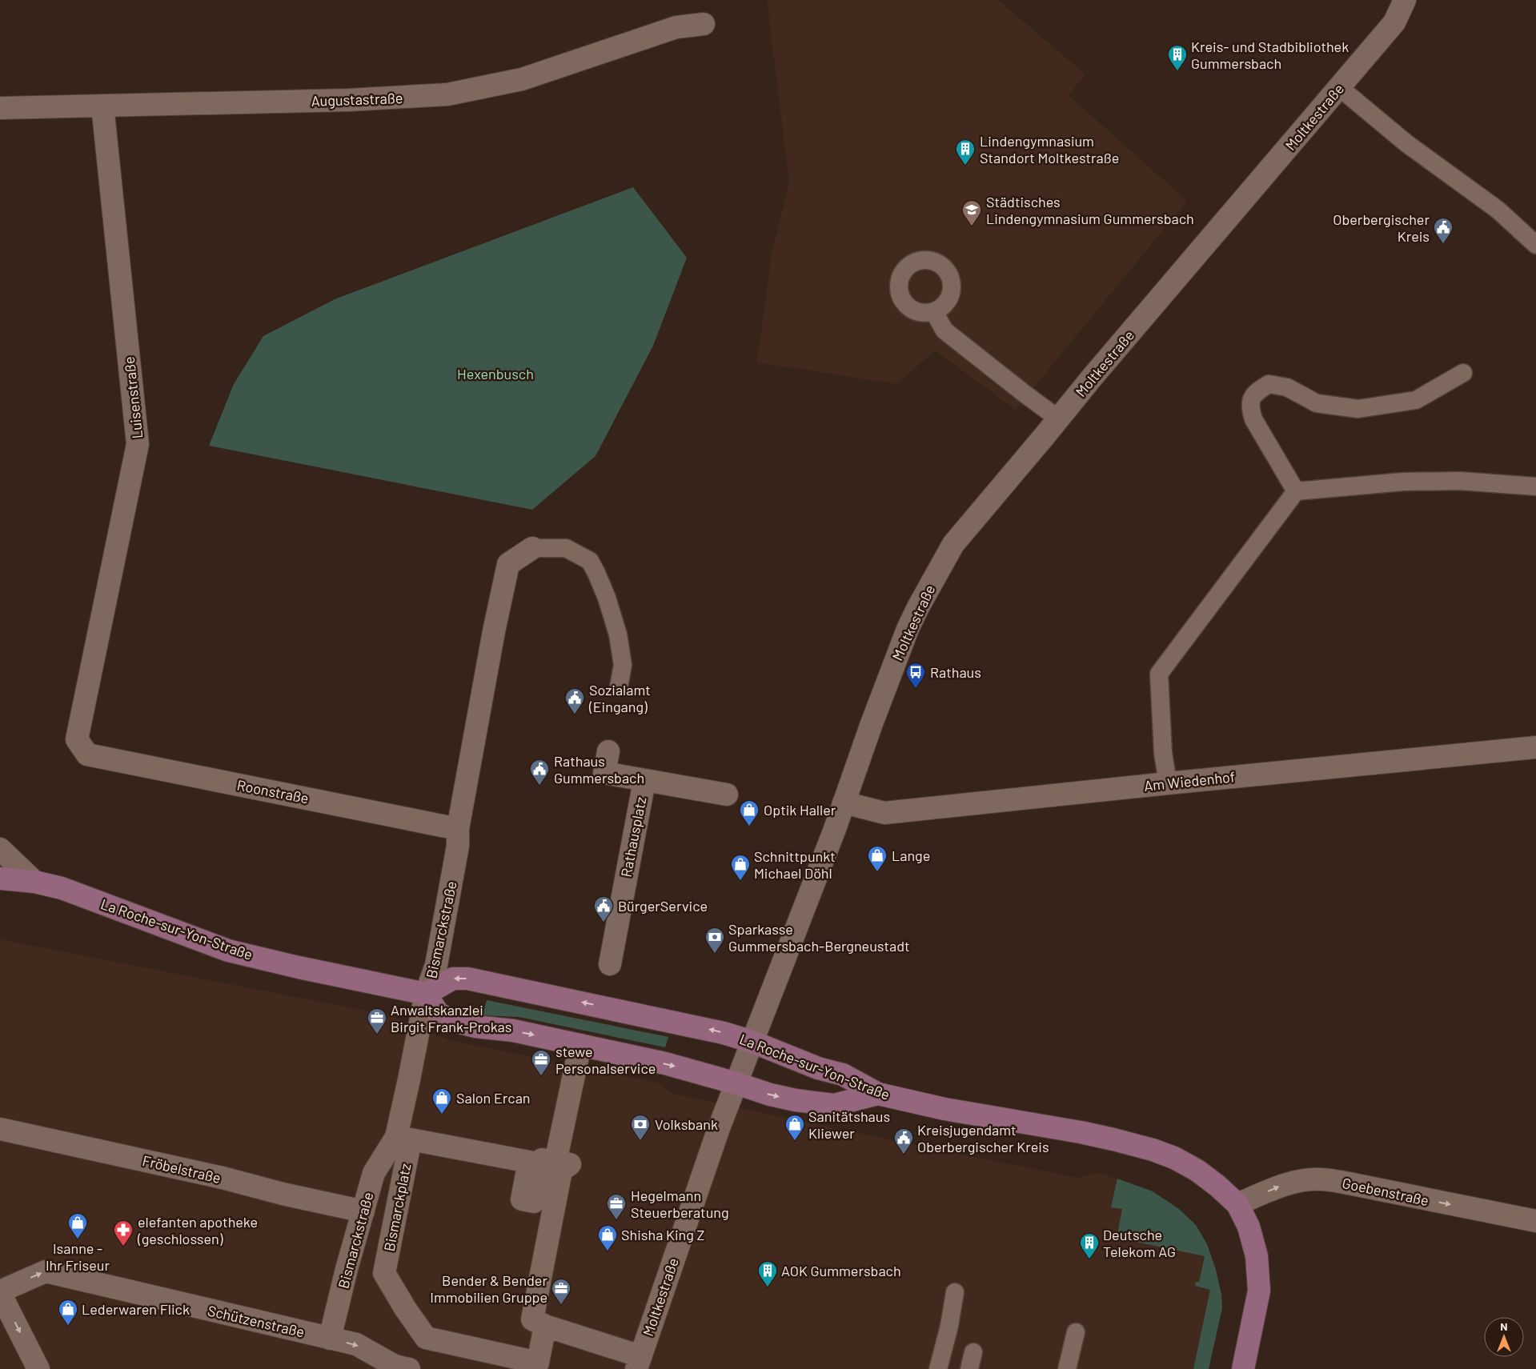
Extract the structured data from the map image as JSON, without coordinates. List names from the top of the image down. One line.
{"streets":{"street":["Augustastraße","Moltkestraße","Luisenstraße","Am Wiedenhof","Roonstraße","Rathausplatz","La Roche-sur-Yon-Straße","Bismarckstraße","Fröbelstraße","Goebenstraße","Bismarckplatz","Schützenstraße"]},"crossings":[["Augustastraße","Luisenstraße"],["Moltkestraße","Am Wiedenhof"],["Moltkestraße","La Roche-sur-Yon-Straße"],["Luisenstraße","Roonstraße"],["Roonstraße","Bismarckstraße"],["La Roche-sur-Yon-Straße","Bismarckstraße"],["La Roche-sur-Yon-Straße","Goebenstraße"],["Bismarckstraße","Fröbelstraße"],["Bismarckstraße","Schützenstraße"]],"one_way":["Goebenstraße","Schützenstraße"],"parks":["Hexenbusch"],"places":{"building":["Kreis- und Stadbibliothek Gummersbach","Lindengymnasium Standort Moltkestraße","Deutsche Telekom AG","AOK Gummersbach"],"school or university":["Städtisches Lindengymnasium Gummersbach"],"public building":["Oberbergischer Kreis","Sozialamt (Eingang)","Rathaus Gummersbach","BürgerService","Kreisjugendamt Oberbergischer Kreis"],"bus stop":["Rathaus"],"shop":["Optik Haller","Lange","Schnittpunkt Michael Döhl","Salon Ercan","Sanitätshaus Kliewer","Isanne - Ihr Friseur","Shisha King Z","Lederwaren Flick"],"bank":["Sparkasse Gummersbach-Bergneustadt","Volksbank"],"office":["Anwaltskanzlei Birgit Frank-Prokas","stewe Personalservice","Hegelmann Steuerberatung","Bender & Bender Immobilien Gruppe"],"pharmacy":["elefanten apotheke (geschlossen)"]},"north":"top"}
